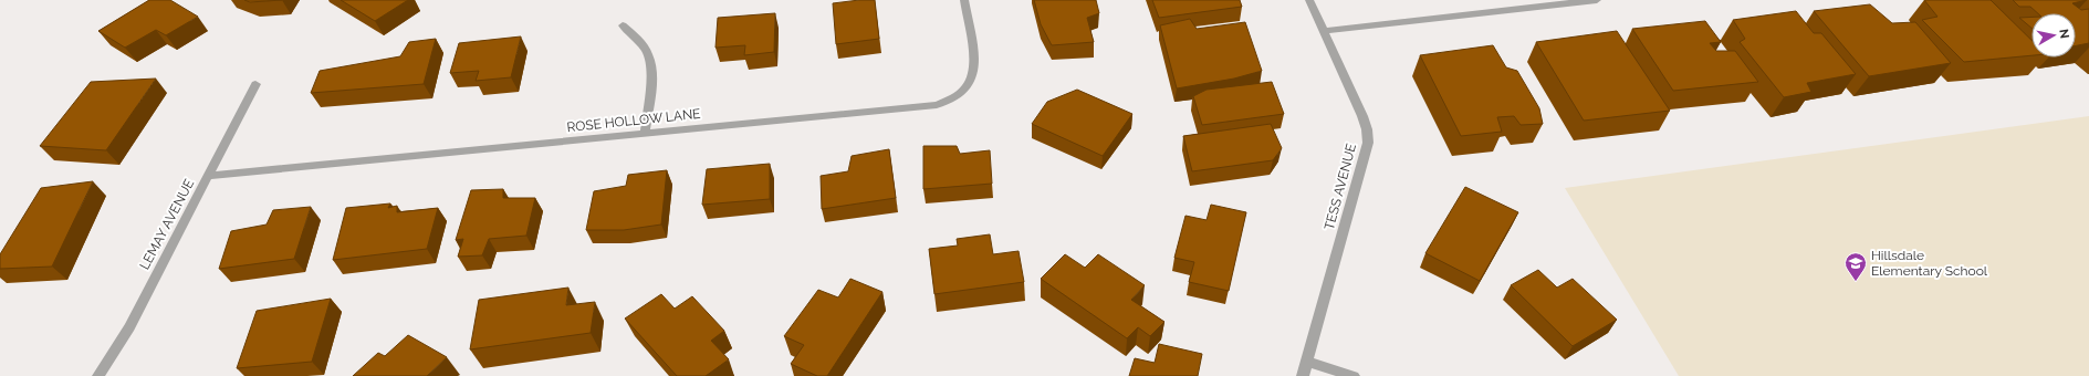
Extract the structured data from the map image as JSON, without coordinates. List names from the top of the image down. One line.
{"streets":{"street":["ROSE HOLLOW LANE","TESS AVENUE","LEMAY AVENUE"]},"crossings":[["ROSE HOLLOW LANE","LEMAY AVENUE"]],"places":{"school or university":["Hillsdale Elementary School"]},"north":"right"}
